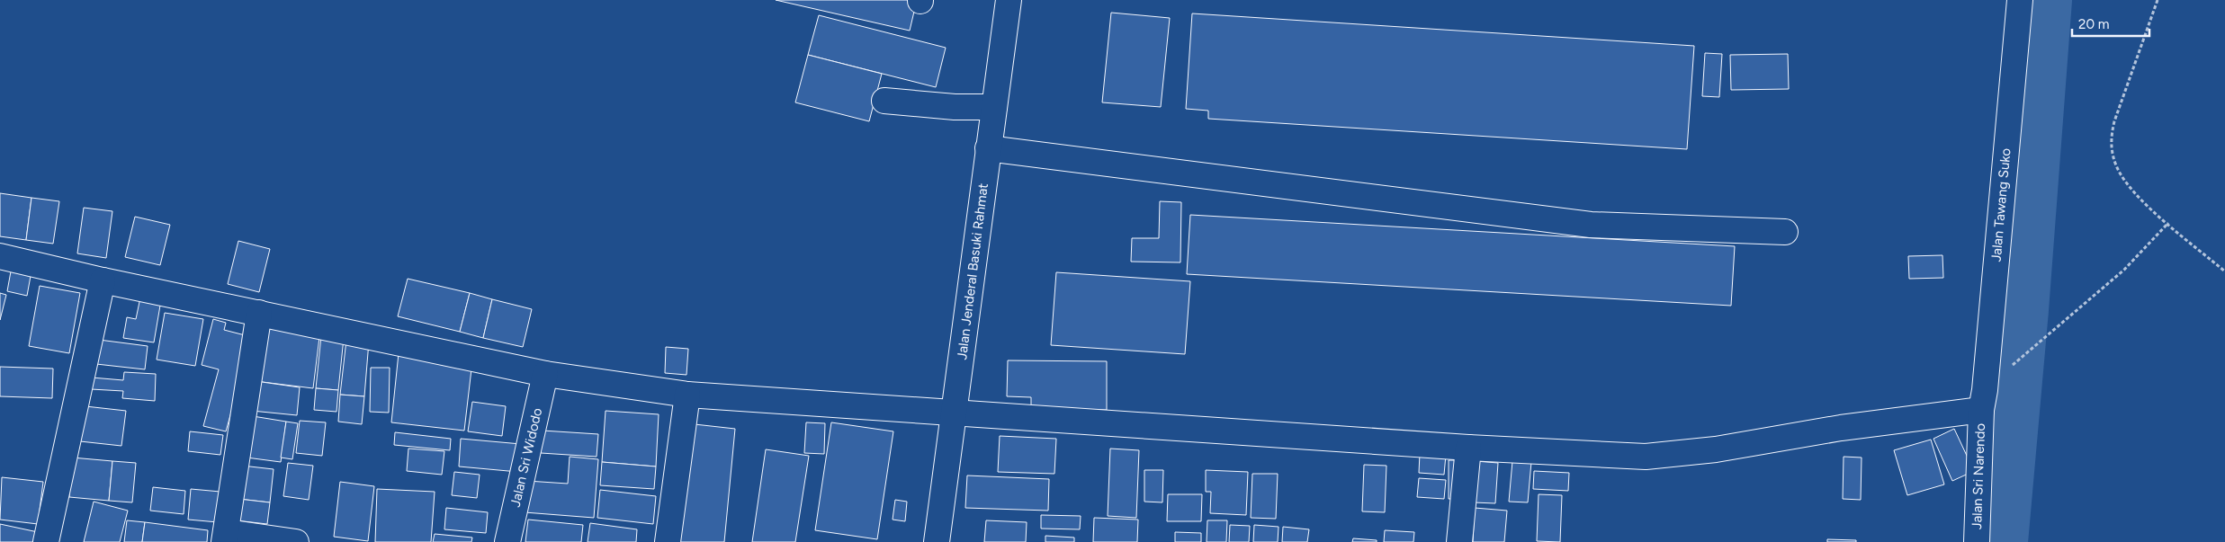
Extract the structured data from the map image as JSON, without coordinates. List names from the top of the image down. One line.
{"streets":{"main road":["Jalan Tawang Suko","Jalan Jenderal Basuki Rahmat","Jalan Sri Widodo","Jalan Sri Narendo"]},"crossings":[["Jalan Tawang Suko","Jalan Sri Narendo"]],"scale_bar":"20 m"}
